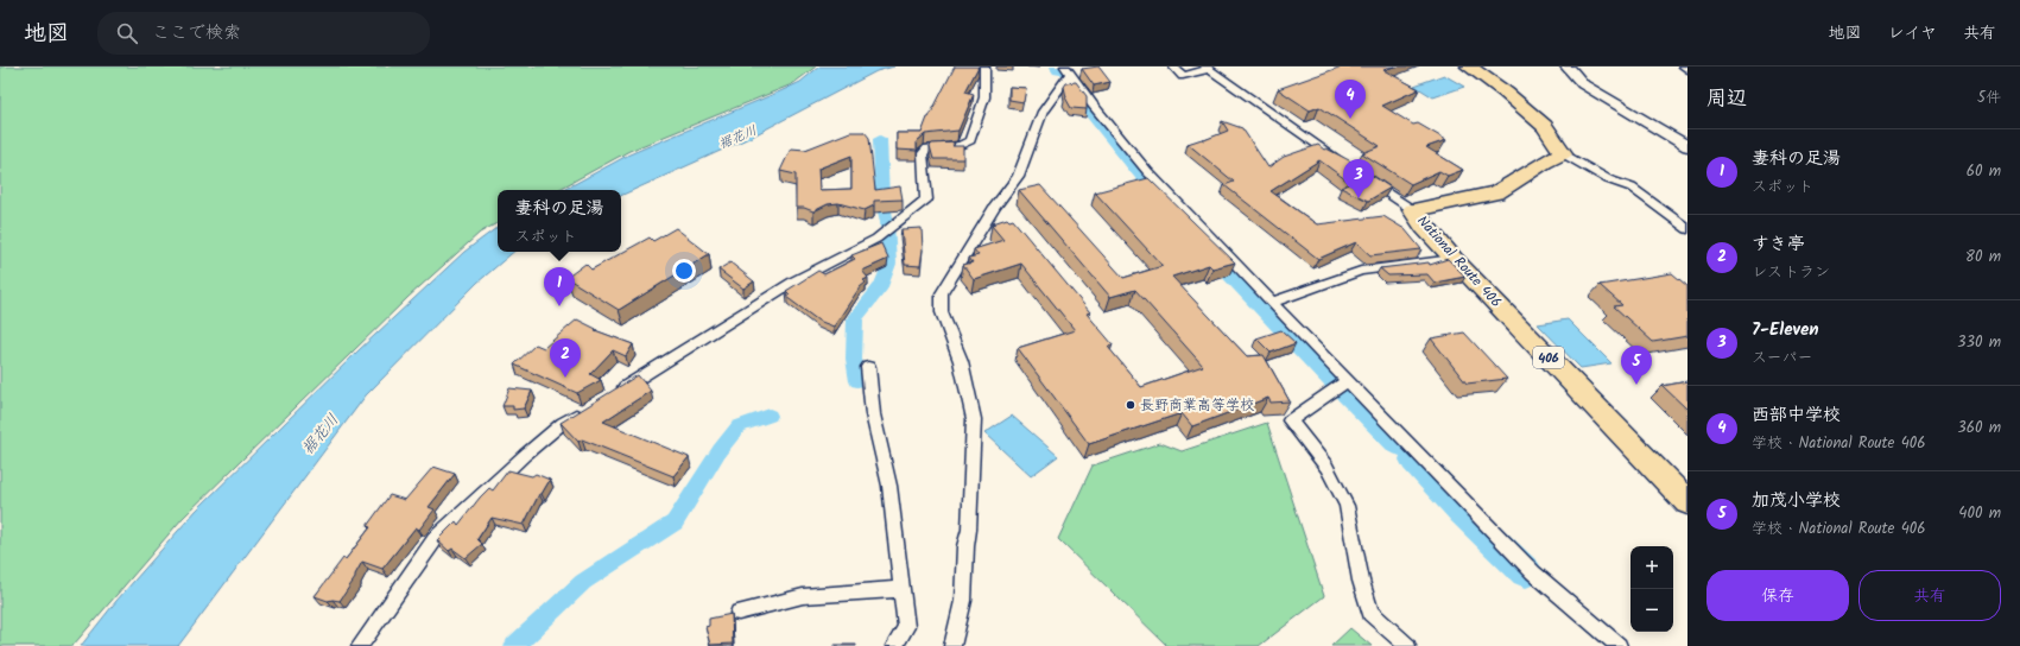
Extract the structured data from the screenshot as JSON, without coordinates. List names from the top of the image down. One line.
{"streets":{"highway":["National Route 406","406"]},"water":["裾花川"],"places":["長野商業高等学校"],"page":{"header":"地図","search":"ここで検索","nav":["地図","レイヤ","共有"],"heading":["周辺","5件"],"pins":["4","3","1","2","5"],"list":[{"mark":"1","name":"妻科の足湯","note":"スポット","value":"60 m"},{"mark":"2","name":"すき亭","note":"レストラン","value":"80 m"},{"mark":"3","name":"7-Eleven","note":"スーパー","value":"330 m"},{"mark":"4","name":"西部中学校","note":"学校 · National Route 406","value":"360 m"},{"mark":"5","name":"加茂小学校","note":"学校 · National Route 406","value":"400 m"}],"popup":["妻科の足湯","スポット"],"map_buttons":["+","−"],"buttons":["保存","共有"]}}
